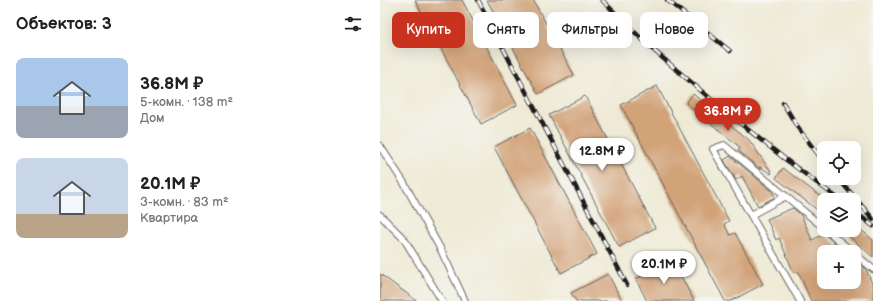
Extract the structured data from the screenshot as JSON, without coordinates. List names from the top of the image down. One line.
{"page":{"heading":"Объектов: 3","chip":["Купить","Снять","Фильтры","Новое"],"list":[{"name":"36.8M ₽","note":"5-комн. · 138 m² · Дом"},{"name":"20.1M ₽","note":"3-комн. · 83 m² · Квартира"}],"price":["36.8M ₽","12.8M ₽","20.1M ₽"],"map_buttons":"+"}}
